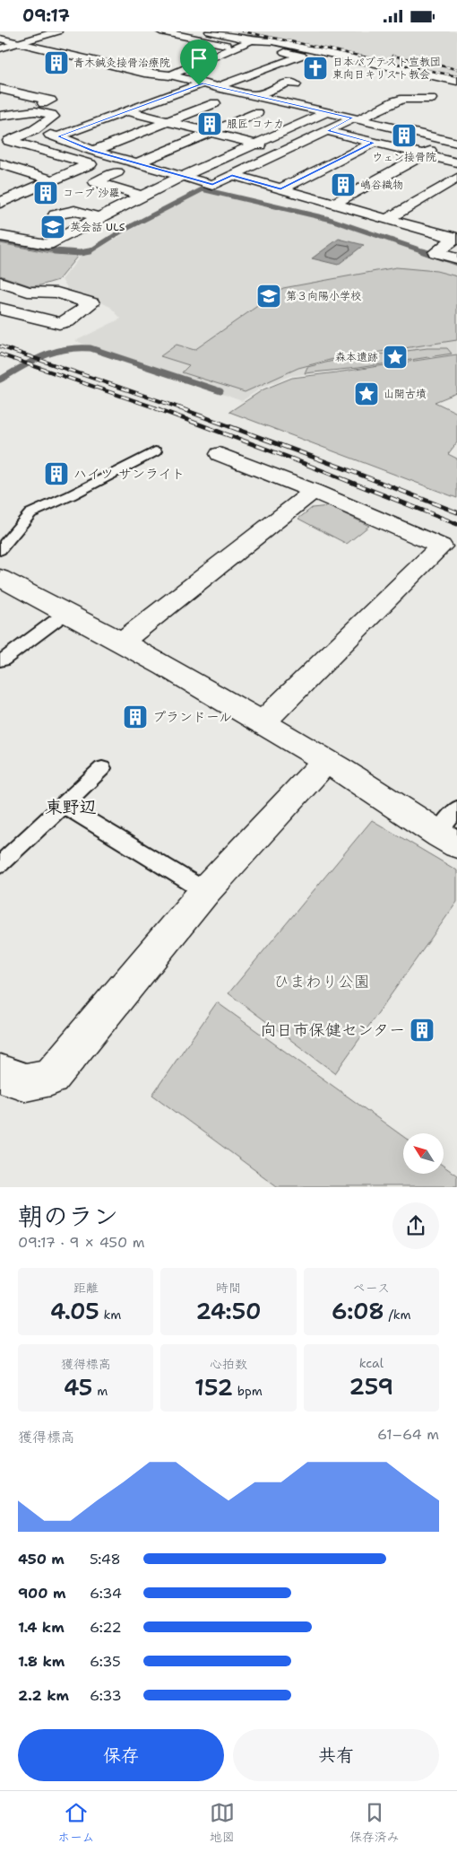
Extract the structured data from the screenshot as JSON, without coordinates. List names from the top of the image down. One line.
{"districts":["東野辺"],"parks":["ひまわり公園"],"places":{"building":["青木鍼灸接骨治療院","服匠 コナカ","ウェン接骨院","嶋谷織物","コープ 沙羅","ハイツ サンライト","プランドール","向日市保健センター"],"church":["日本パブテスト宣教団 東向日キリスト教会"],"school or university":["英会話 ULS","第３向陽小学校"],"place":["森本遺跡","山開古墳"]},"north":"top left","page":{"status":"09:17","heading":["朝のラン","09:17 · 9 × 450 m"],"stats":[["距離","4.05 km"],["時間","24:50"],["ペース","6:08 /km"],["獲得標高","45 m"],["心拍数","152 bpm"],["kcal","259"]],"chart":["獲得標高","61–64 m"],"list":[{"name":"450 m","note":"5:48"},{"name":"900 m","note":"6:34"},{"name":"1.4 km","note":"6:22"},{"name":"1.8 km","note":"6:35"},{"name":"2.2 km","note":"6:33"}],"buttons":["保存","共有"],"tabs":["ホーム","地図","保存済み"]}}
